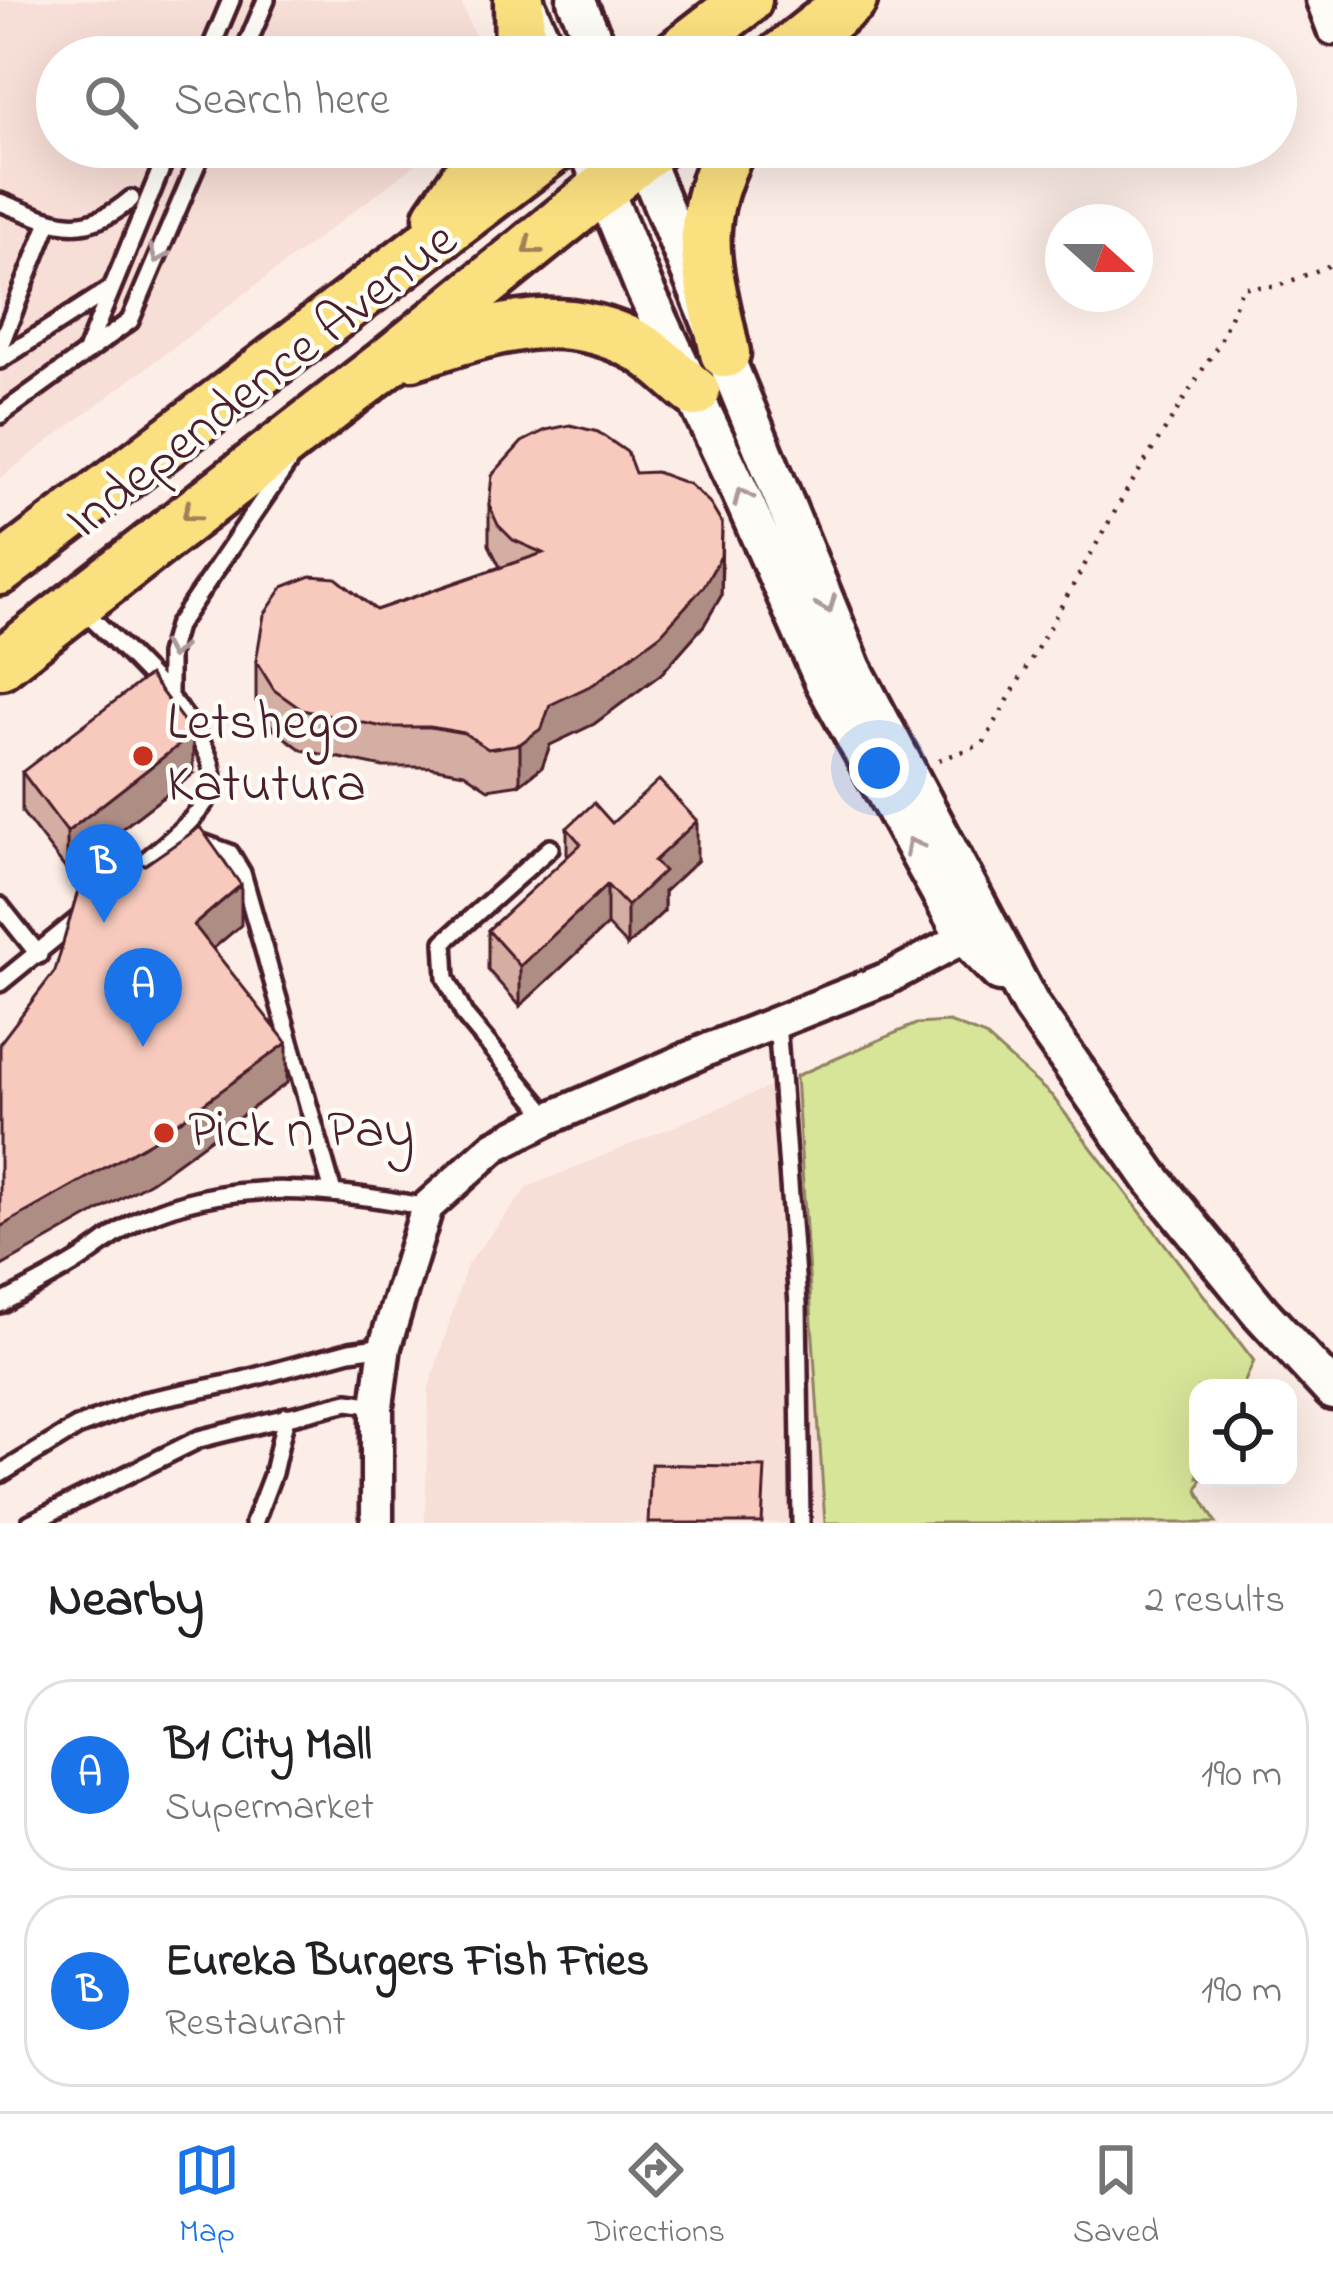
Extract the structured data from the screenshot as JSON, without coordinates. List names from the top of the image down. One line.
{"streets":{"main road":["Independence Avenue"]},"places":["Letshego Katutura","Pick n Pay"],"north":"right","page":{"search":"Search here","pins":["B","A"],"heading":["Nearby","2 results"],"list":[{"mark":"A","name":"B1 City Mall","note":"Supermarket","value":"190 m"},{"mark":"B","name":"Eureka Burgers Fish Fries","note":"Restaurant","value":"190 m"}],"nav":["Map","Directions","Saved"]}}
